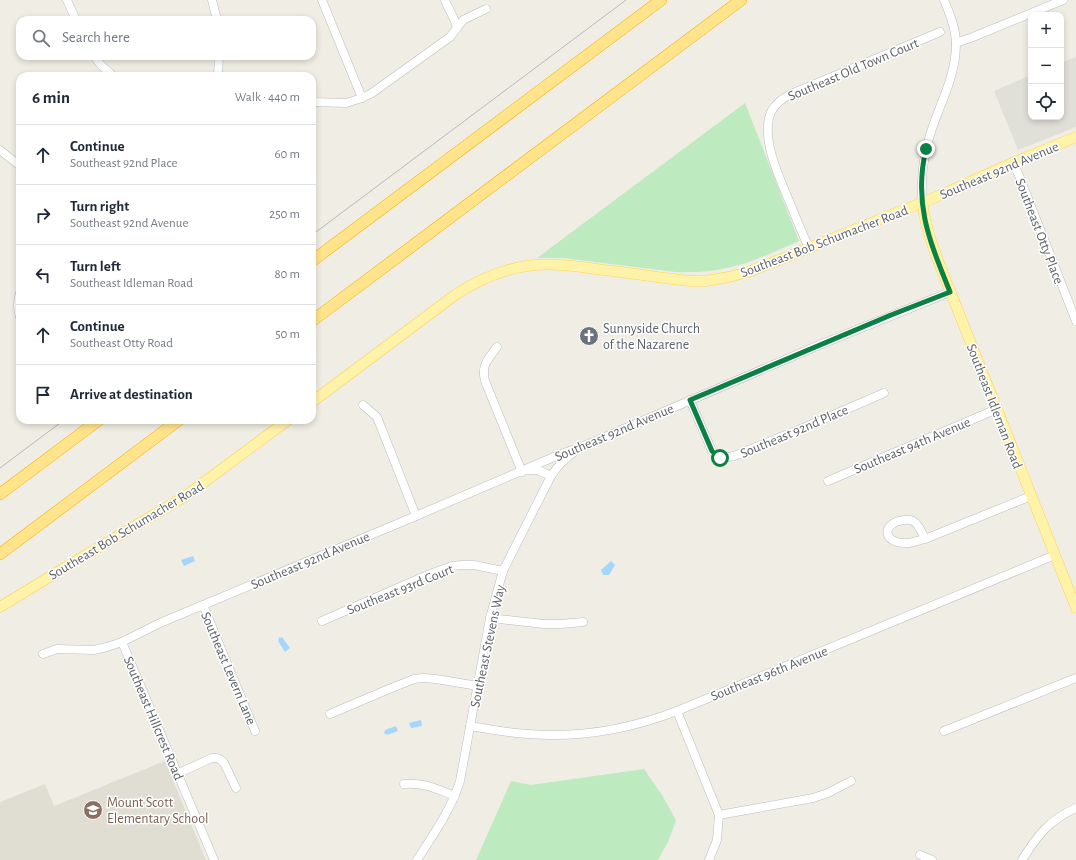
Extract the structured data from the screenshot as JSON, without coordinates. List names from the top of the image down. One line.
{"streets":{"main road":["Southeast 92nd Avenue","Southeast Bob Schumacher Road","Southeast Idleman Road"],"street":["Southeast Old Town Court","Southeast Otty Place","Southeast 92nd Place","Southeast 94th Avenue","Southeast 93rd Court","Southeast Stevens Way","Southeast Levern Lane","Southeast 96th Avenue","Southeast Hillcrest Road"]},"crossings":[["Southeast Old Town Court","Southeast Bob Schumacher Road"],["Southeast 92nd Avenue","Southeast Otty Place"],["Southeast 92nd Avenue","Southeast Bob Schumacher Road"],["Southeast 92nd Avenue","Southeast Idleman Road"],["Southeast 92nd Avenue","Southeast 92nd Place"],["Southeast 92nd Avenue","Southeast Stevens Way"],["Southeast 92nd Avenue","Southeast Levern Lane"],["Southeast 92nd Avenue","Southeast Hillcrest Road"],["Southeast Bob Schumacher Road","Southeast Idleman Road"],["Southeast Idleman Road","Southeast 94th Avenue"],["Southeast Idleman Road","Southeast 96th Avenue"],["Southeast 93rd Court","Southeast Stevens Way"],["Southeast Stevens Way","Southeast 96th Avenue"]],"places":{"church":["Sunnyside Church of the Nazarene"],"school or university":["Mount Scott Elementary School"]},"page":{"map_buttons":["+","−"],"search":"Search here","heading":["6 min","Walk · 440 m"],"list":[["Continue","Southeast 92nd Place","60 m"],["Turn right","Southeast 92nd Avenue","250 m"],["Turn left","Southeast Idleman Road","80 m"],["Continue","Southeast Otty Road","50 m"],"Arrive at destination"]}}
